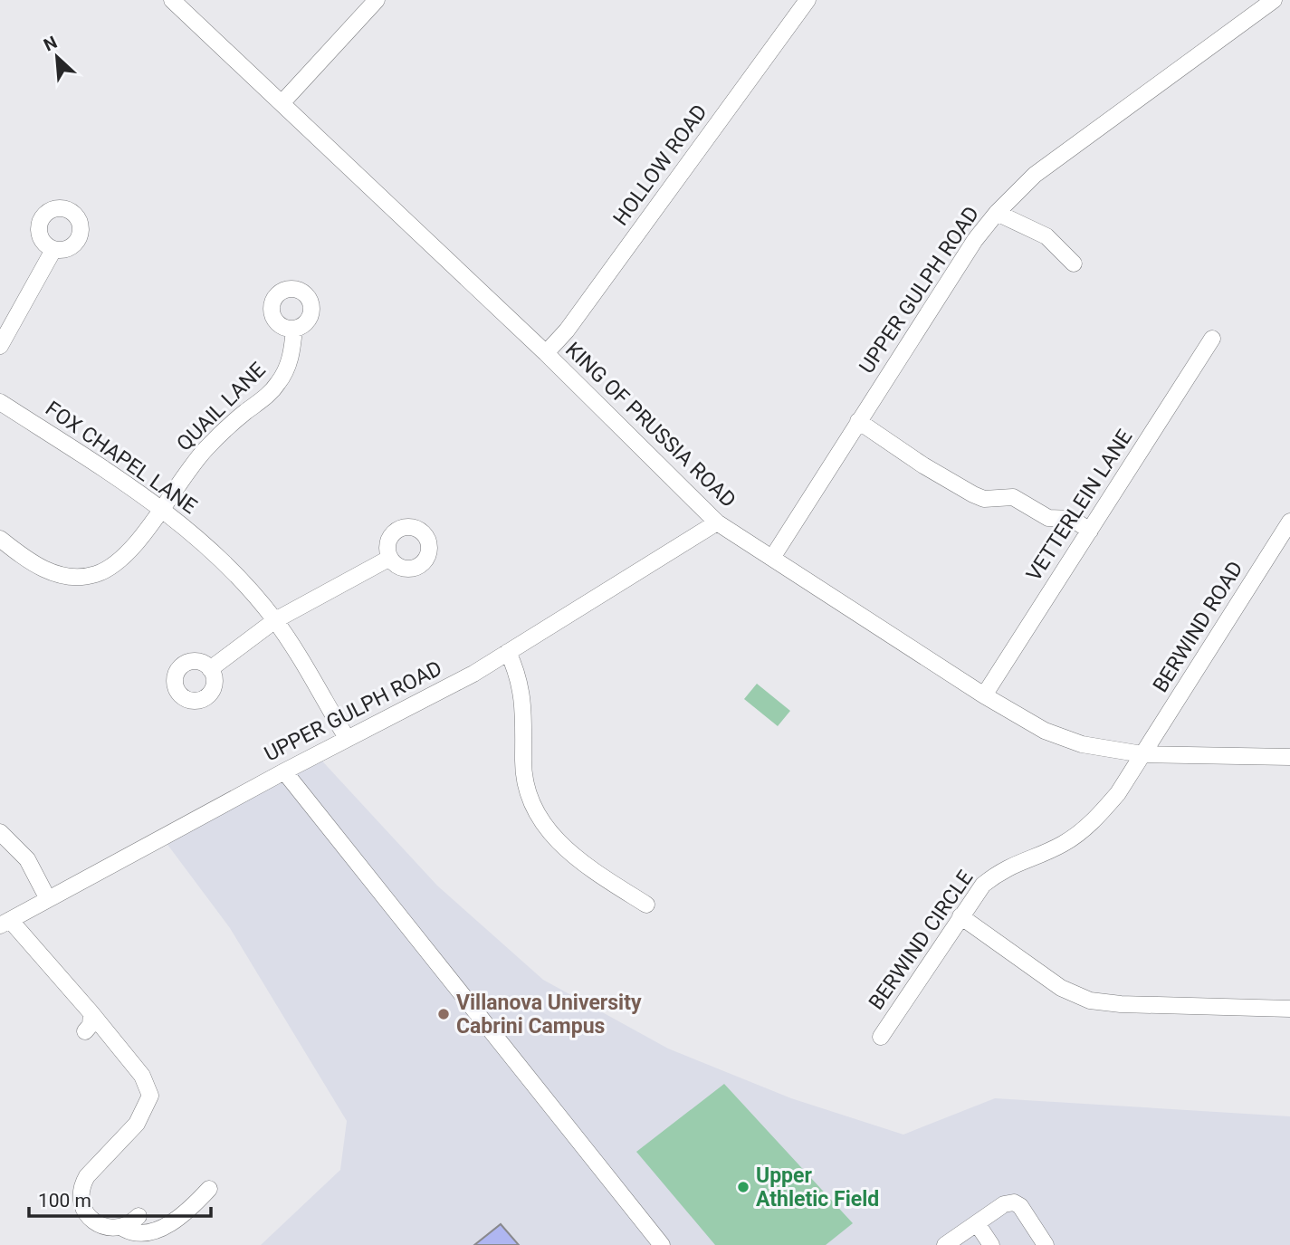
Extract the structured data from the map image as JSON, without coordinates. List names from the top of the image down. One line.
{"streets":{"street":["HOLLOW ROAD","UPPER GULPH ROAD","QUAIL LANE","KING OF PRUSSIA ROAD","FOX CHAPEL LANE","VETTERLEIN LANE","BERWIND ROAD","BERWIND CIRCLE"]},"crossings":[["HOLLOW ROAD","KING OF PRUSSIA ROAD"],["UPPER GULPH ROAD","KING OF PRUSSIA ROAD"],["UPPER GULPH ROAD","FOX CHAPEL LANE"],["QUAIL LANE","FOX CHAPEL LANE"],["KING OF PRUSSIA ROAD","VETTERLEIN LANE"],["KING OF PRUSSIA ROAD","BERWIND ROAD"],["KING OF PRUSSIA ROAD","BERWIND CIRCLE"],["BERWIND ROAD","BERWIND CIRCLE"]],"places":["Villanova University Cabrini Campus","Upper Athletic Field"],"scale_bar":"100 m","north":"top left"}
